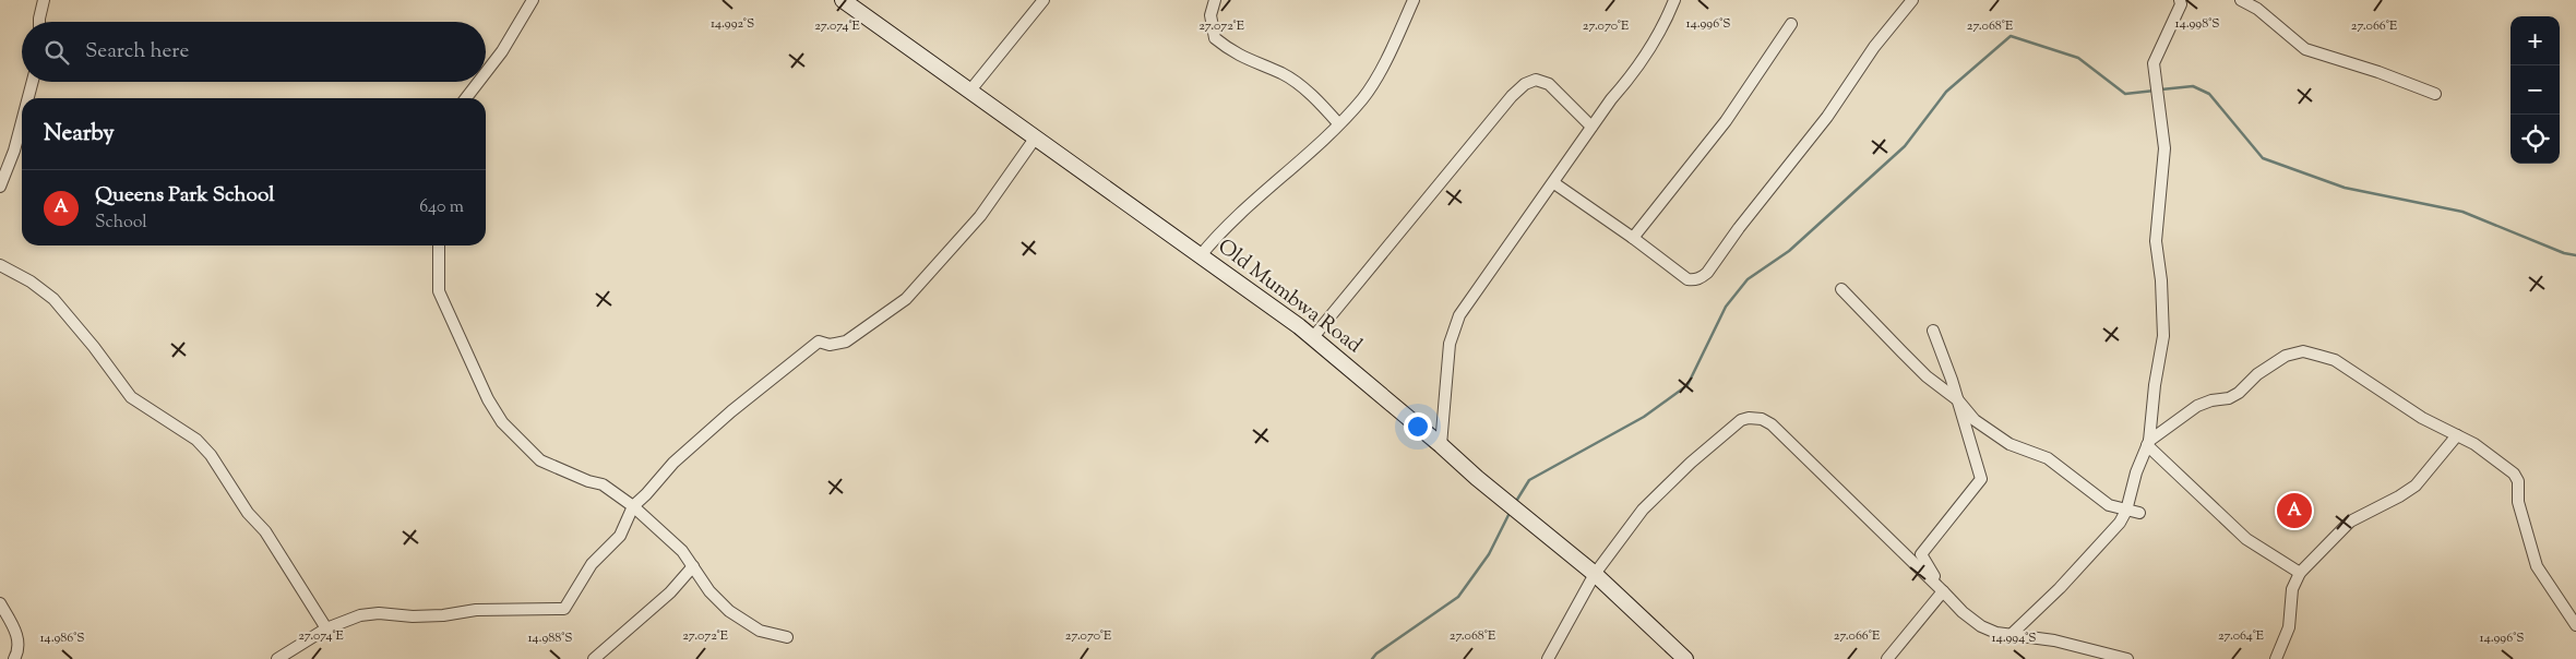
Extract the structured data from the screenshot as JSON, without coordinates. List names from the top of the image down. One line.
{"streets":{"main road":["Old Mumbwa Road"]},"page":{"map_buttons":["+","−"],"search":"Search here","heading":"Nearby","list":[{"mark":"A","name":"Queens Park School","note":"School","value":"640 m"}],"pins":"A"},"coordinates":["14.992°S","14.996°S","14.998°S","27.074°E","27.072°E","27.070°E","27.068°E","27.066°E","27.064°E","14.986°S","14.988°S","14.994°S"]}
